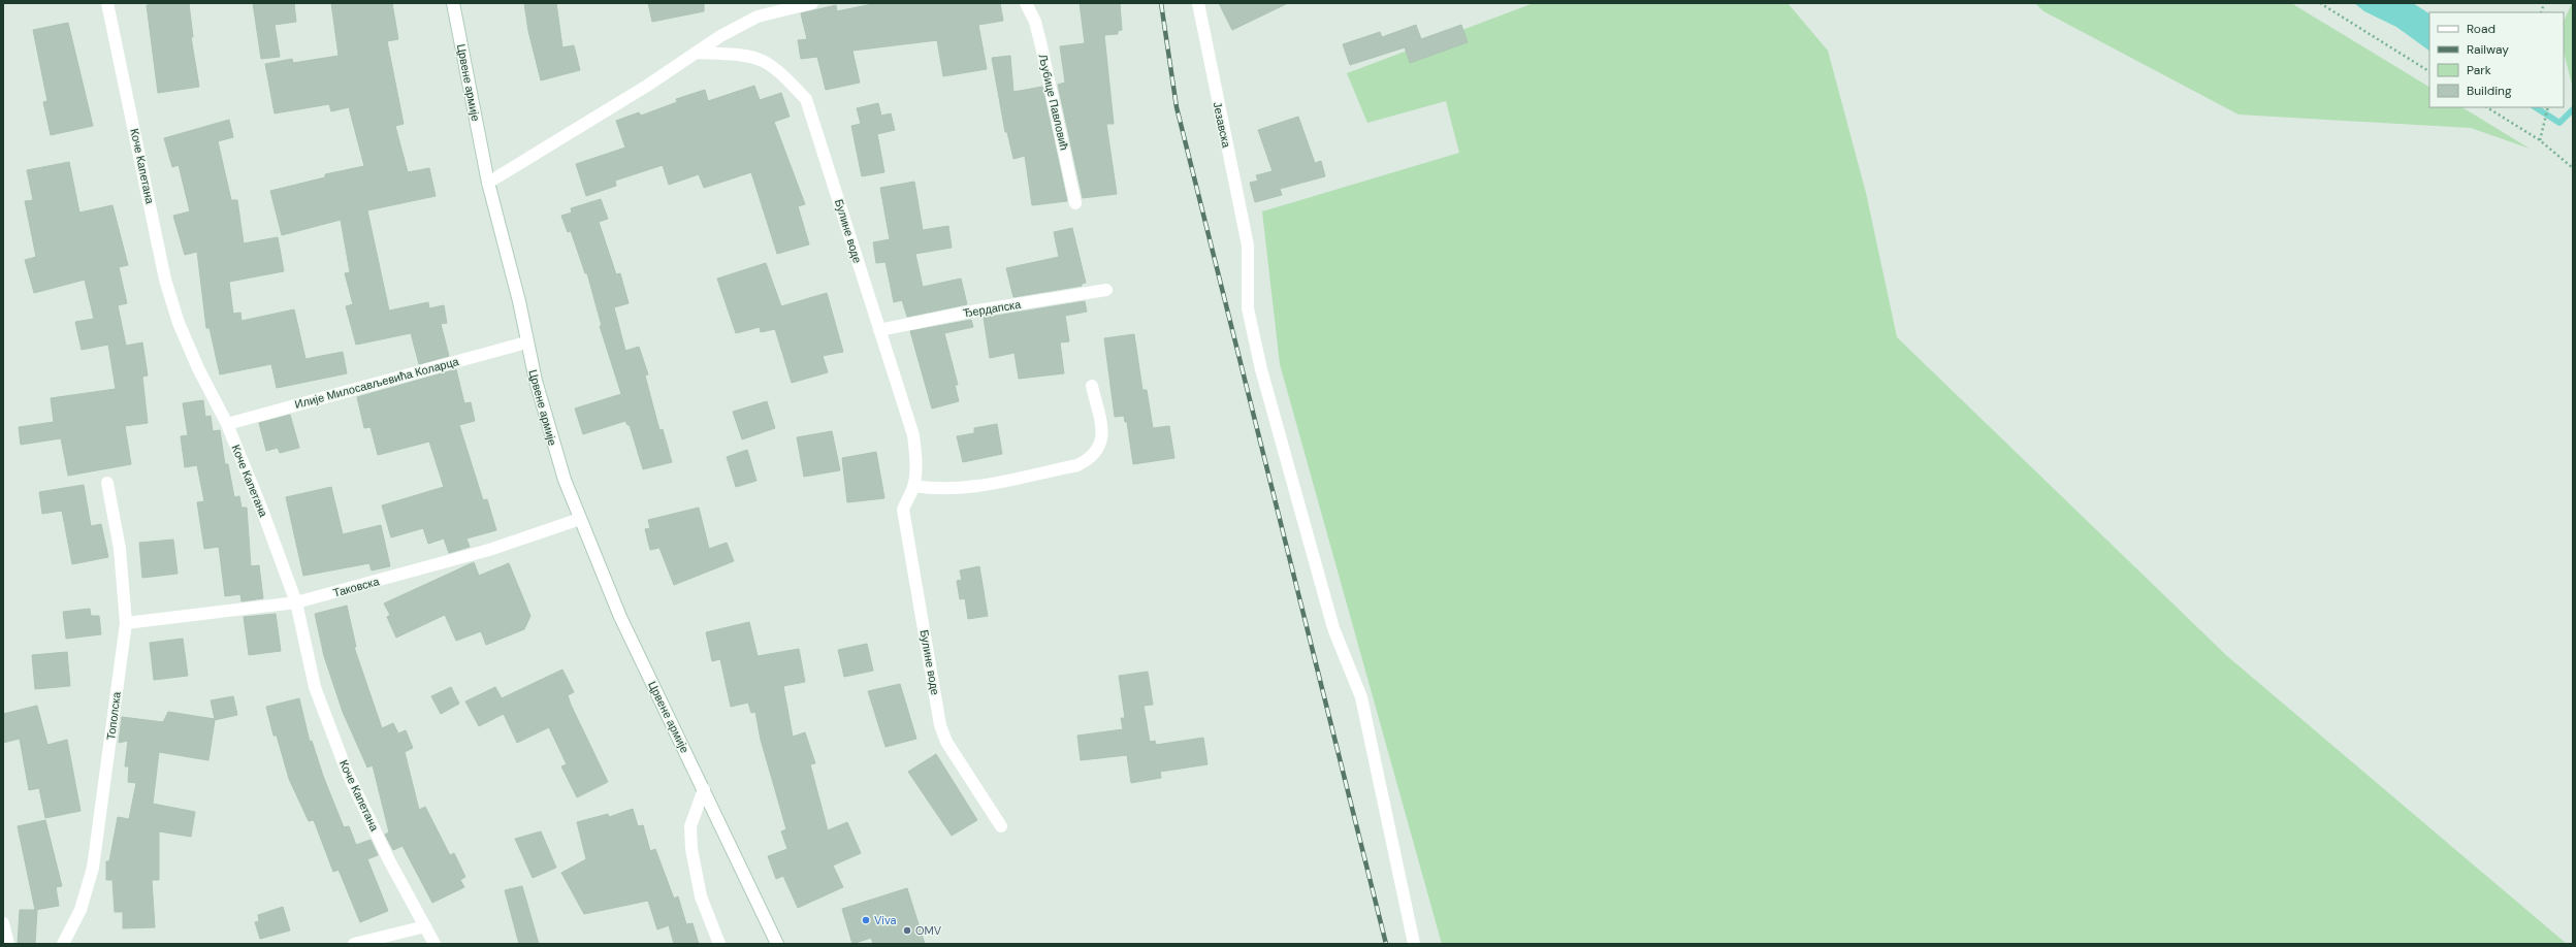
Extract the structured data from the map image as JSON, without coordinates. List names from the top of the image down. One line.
{"streets":{"street":["Црвене армије","Љубице Павловић","Језавска","Коче Капетана","Булине воде","Ђердапска","Илије Милосављевића Коларца","Таковска","Тополска"]},"crossings":[["Црвене армије","Илије Милосављевића Коларца"],["Црвене армије","Таковска"],["Коче Капетана","Илије Милосављевића Коларца"],["Коче Капетана","Таковска"],["Булине воде","Ђердапска"],["Таковска","Тополска"]],"places":["Viva","OMV"],"legend":["Road","Railway","Park","Building"]}
